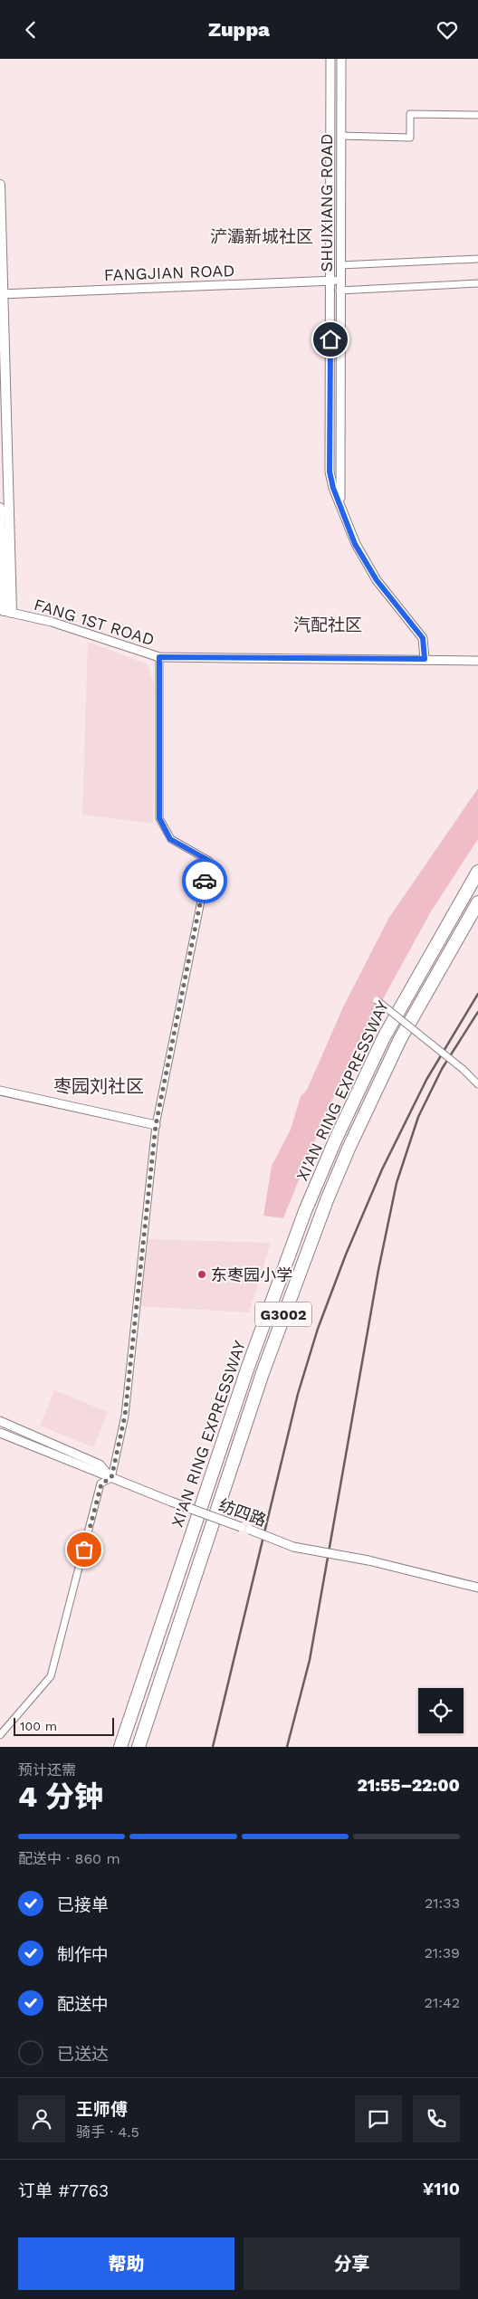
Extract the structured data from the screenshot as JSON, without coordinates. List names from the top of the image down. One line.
{"streets":{"highway":["XI'AN RING EXPRESSWAY","G3002"],"street":["SHUIXIANG ROAD","FANGJIAN ROAD","FANG 1ST ROAD","纺四路"]},"crossings":[["SHUIXIANG ROAD","FANGJIAN ROAD"],["SHUIXIANG ROAD","FANG 1ST ROAD"]],"districts":["浐灞新城社区","汽配社区","枣园刘社区"],"places":["东枣园小学"],"scale_bar":"100 m","page":{"header":"Zuppa","scale":"100 m","heading":["4 分钟","预计还需","21:55–22:00"],"panel":["王师傅","骑手 · 4.5","订单 #7763","¥110"],"bar":"配送中 · 860 m","list":[["已接单","21:33"],["制作中","21:39"],["配送中","21:42"],"已送达"],"buttons":["帮助","分享"]}}
